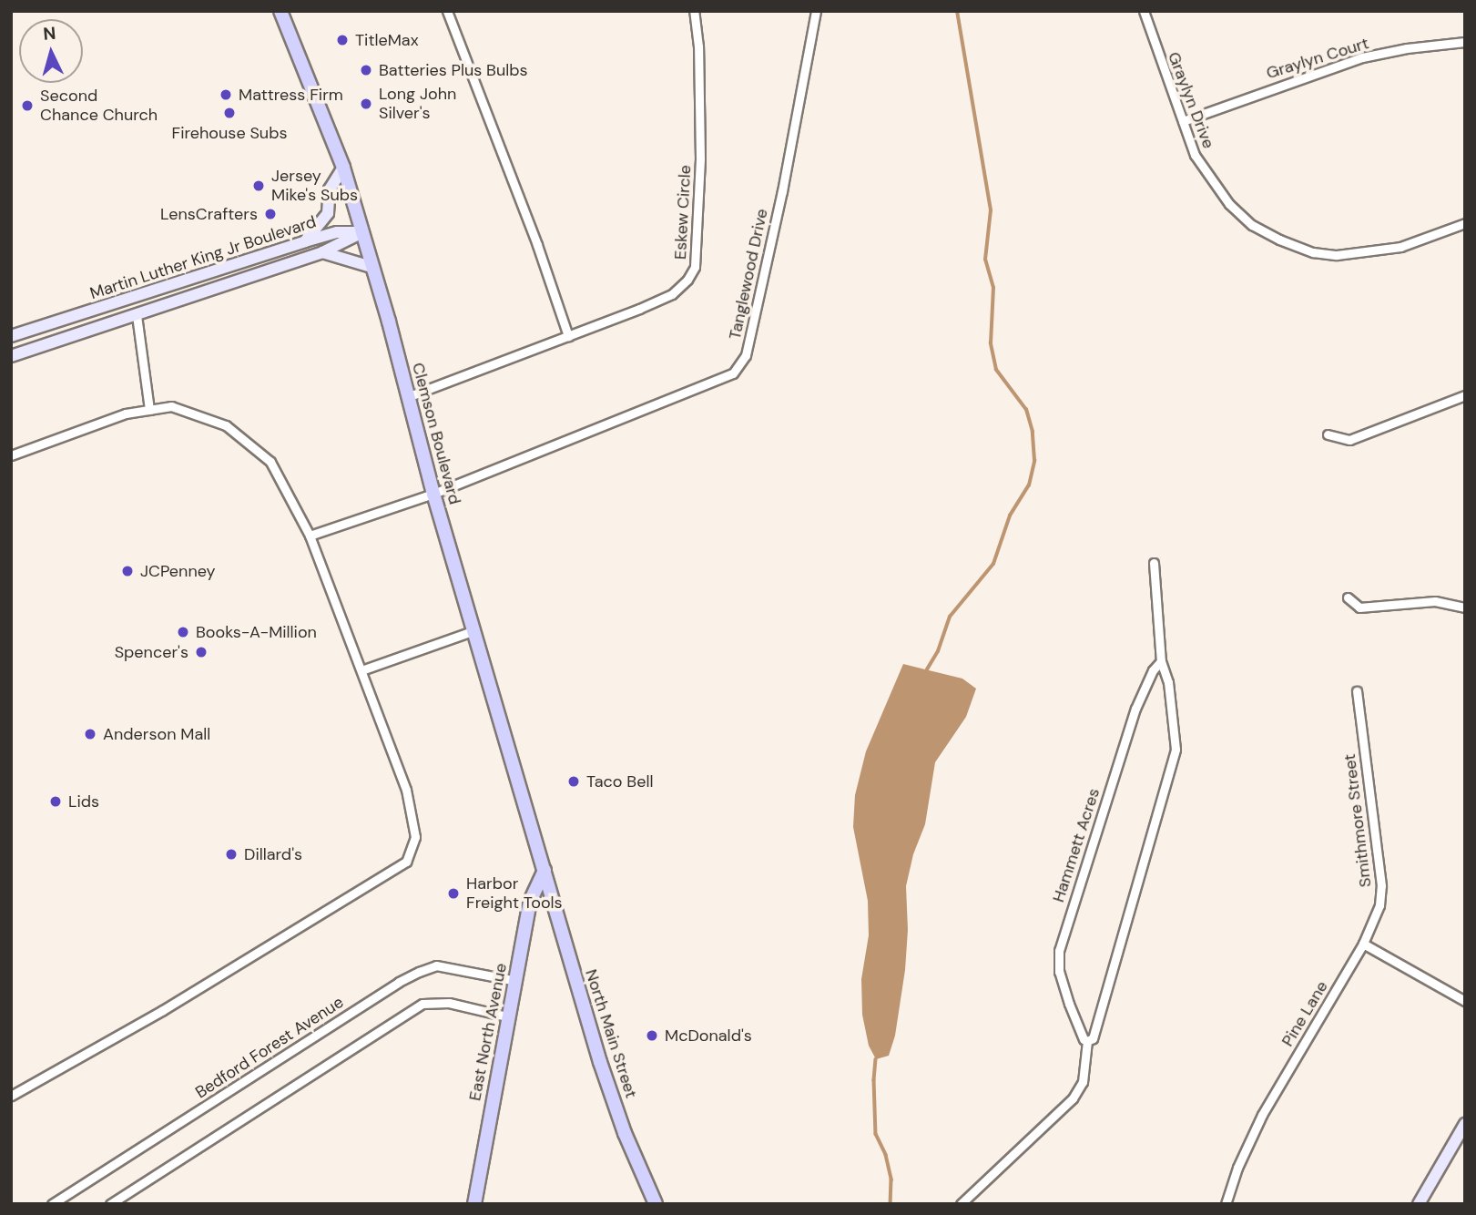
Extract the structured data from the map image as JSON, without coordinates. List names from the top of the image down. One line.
{"streets":{"main road":["Clemson Boulevard","East North Avenue","North Main Street"],"street":["Graylyn Court","Graylyn Drive","Eskew Circle","Martin Luther King Jr Boulevard","Tanglewood Drive","Smithmore Street","Hammett Acres","Pine Lane","Bedford Forest Avenue"]},"crossings":[["Graylyn Court","Graylyn Drive"],["Eskew Circle","Clemson Boulevard"],["Martin Luther King Jr Boulevard","Clemson Boulevard"],["Tanglewood Drive","Clemson Boulevard"],["Clemson Boulevard","East North Avenue"],["Clemson Boulevard","North Main Street"],["Smithmore Street","Pine Lane"],["East North Avenue","North Main Street"],["East North Avenue","Bedford Forest Avenue"]],"places":["TitleMax","Batteries Plus Bulbs","Mattress Firm","Long John Silver's","Second Chance Church","Firehouse Subs","Jersey Mike's Subs","LensCrafters","JCPenney","Books-A-Million","Spencer's","Anderson Mall","Taco Bell","Lids","Dillard's","Harbor Freight Tools","McDonald's"],"north":"top"}
